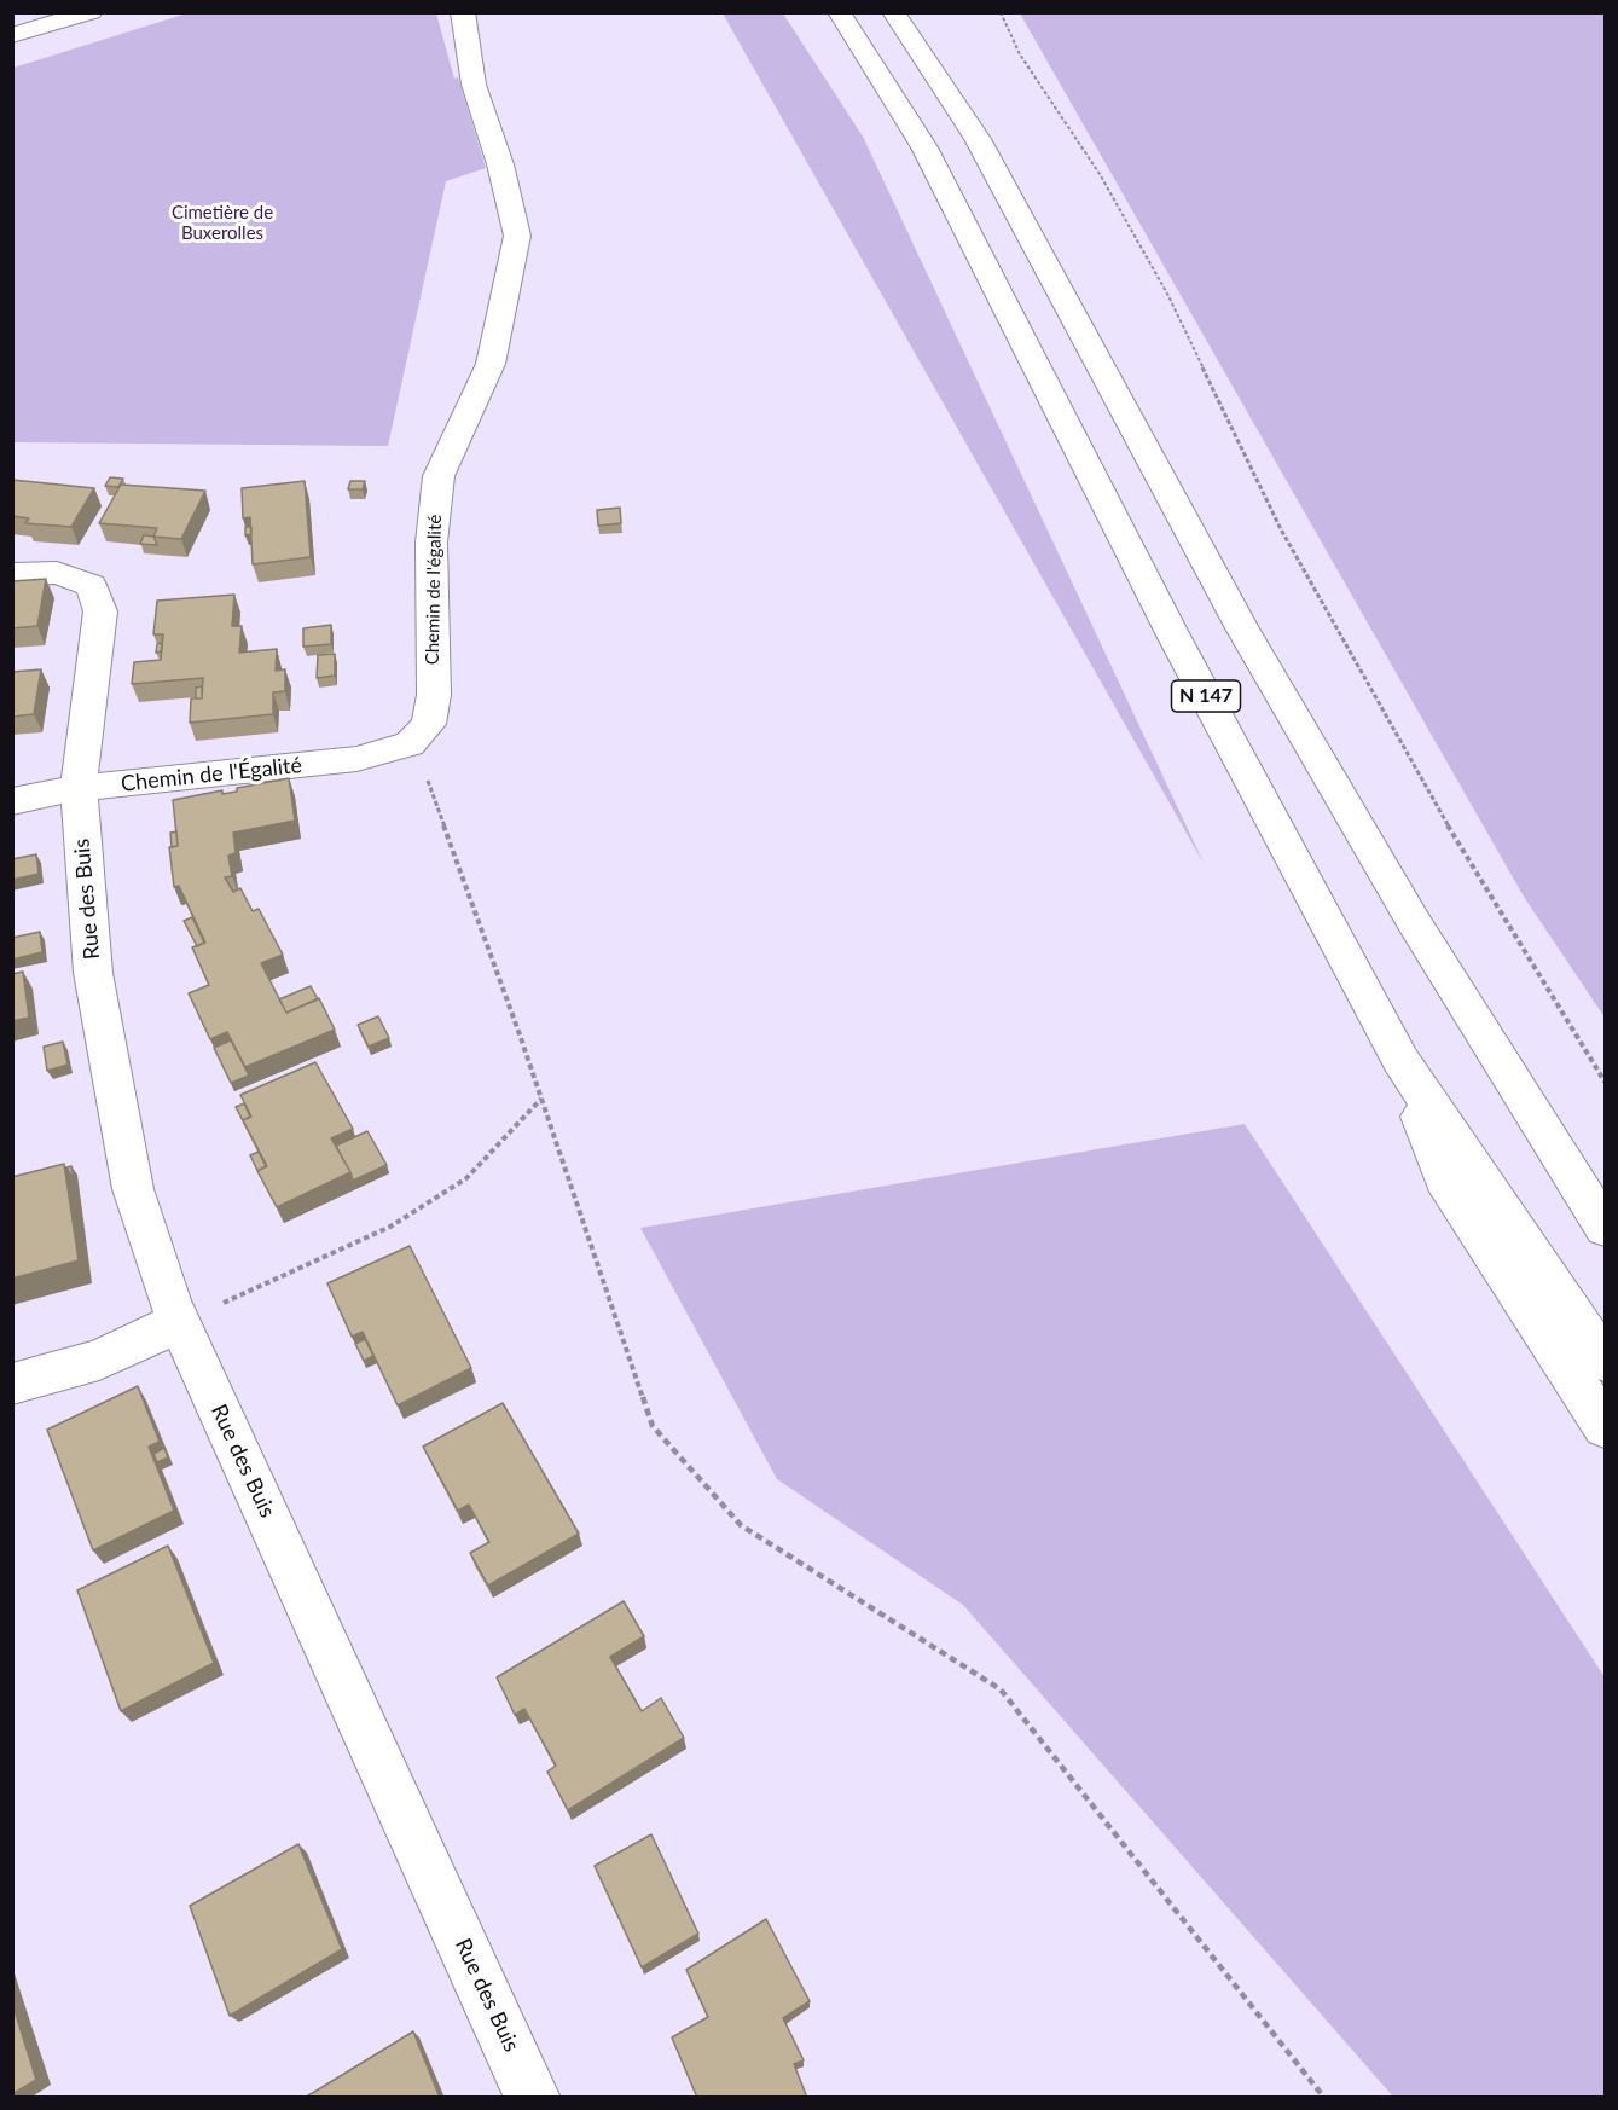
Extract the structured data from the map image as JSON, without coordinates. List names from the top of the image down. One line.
{"streets":{"main road":["Chemin de l'égalité","N 147","Chemin de l'Égalité","Rue des Buis"]},"crossings":[["Chemin de l'égalité","Chemin de l'Égalité"],["Chemin de l'Égalité","Rue des Buis"]],"parks":["Cimetière de Buxerolles"]}
